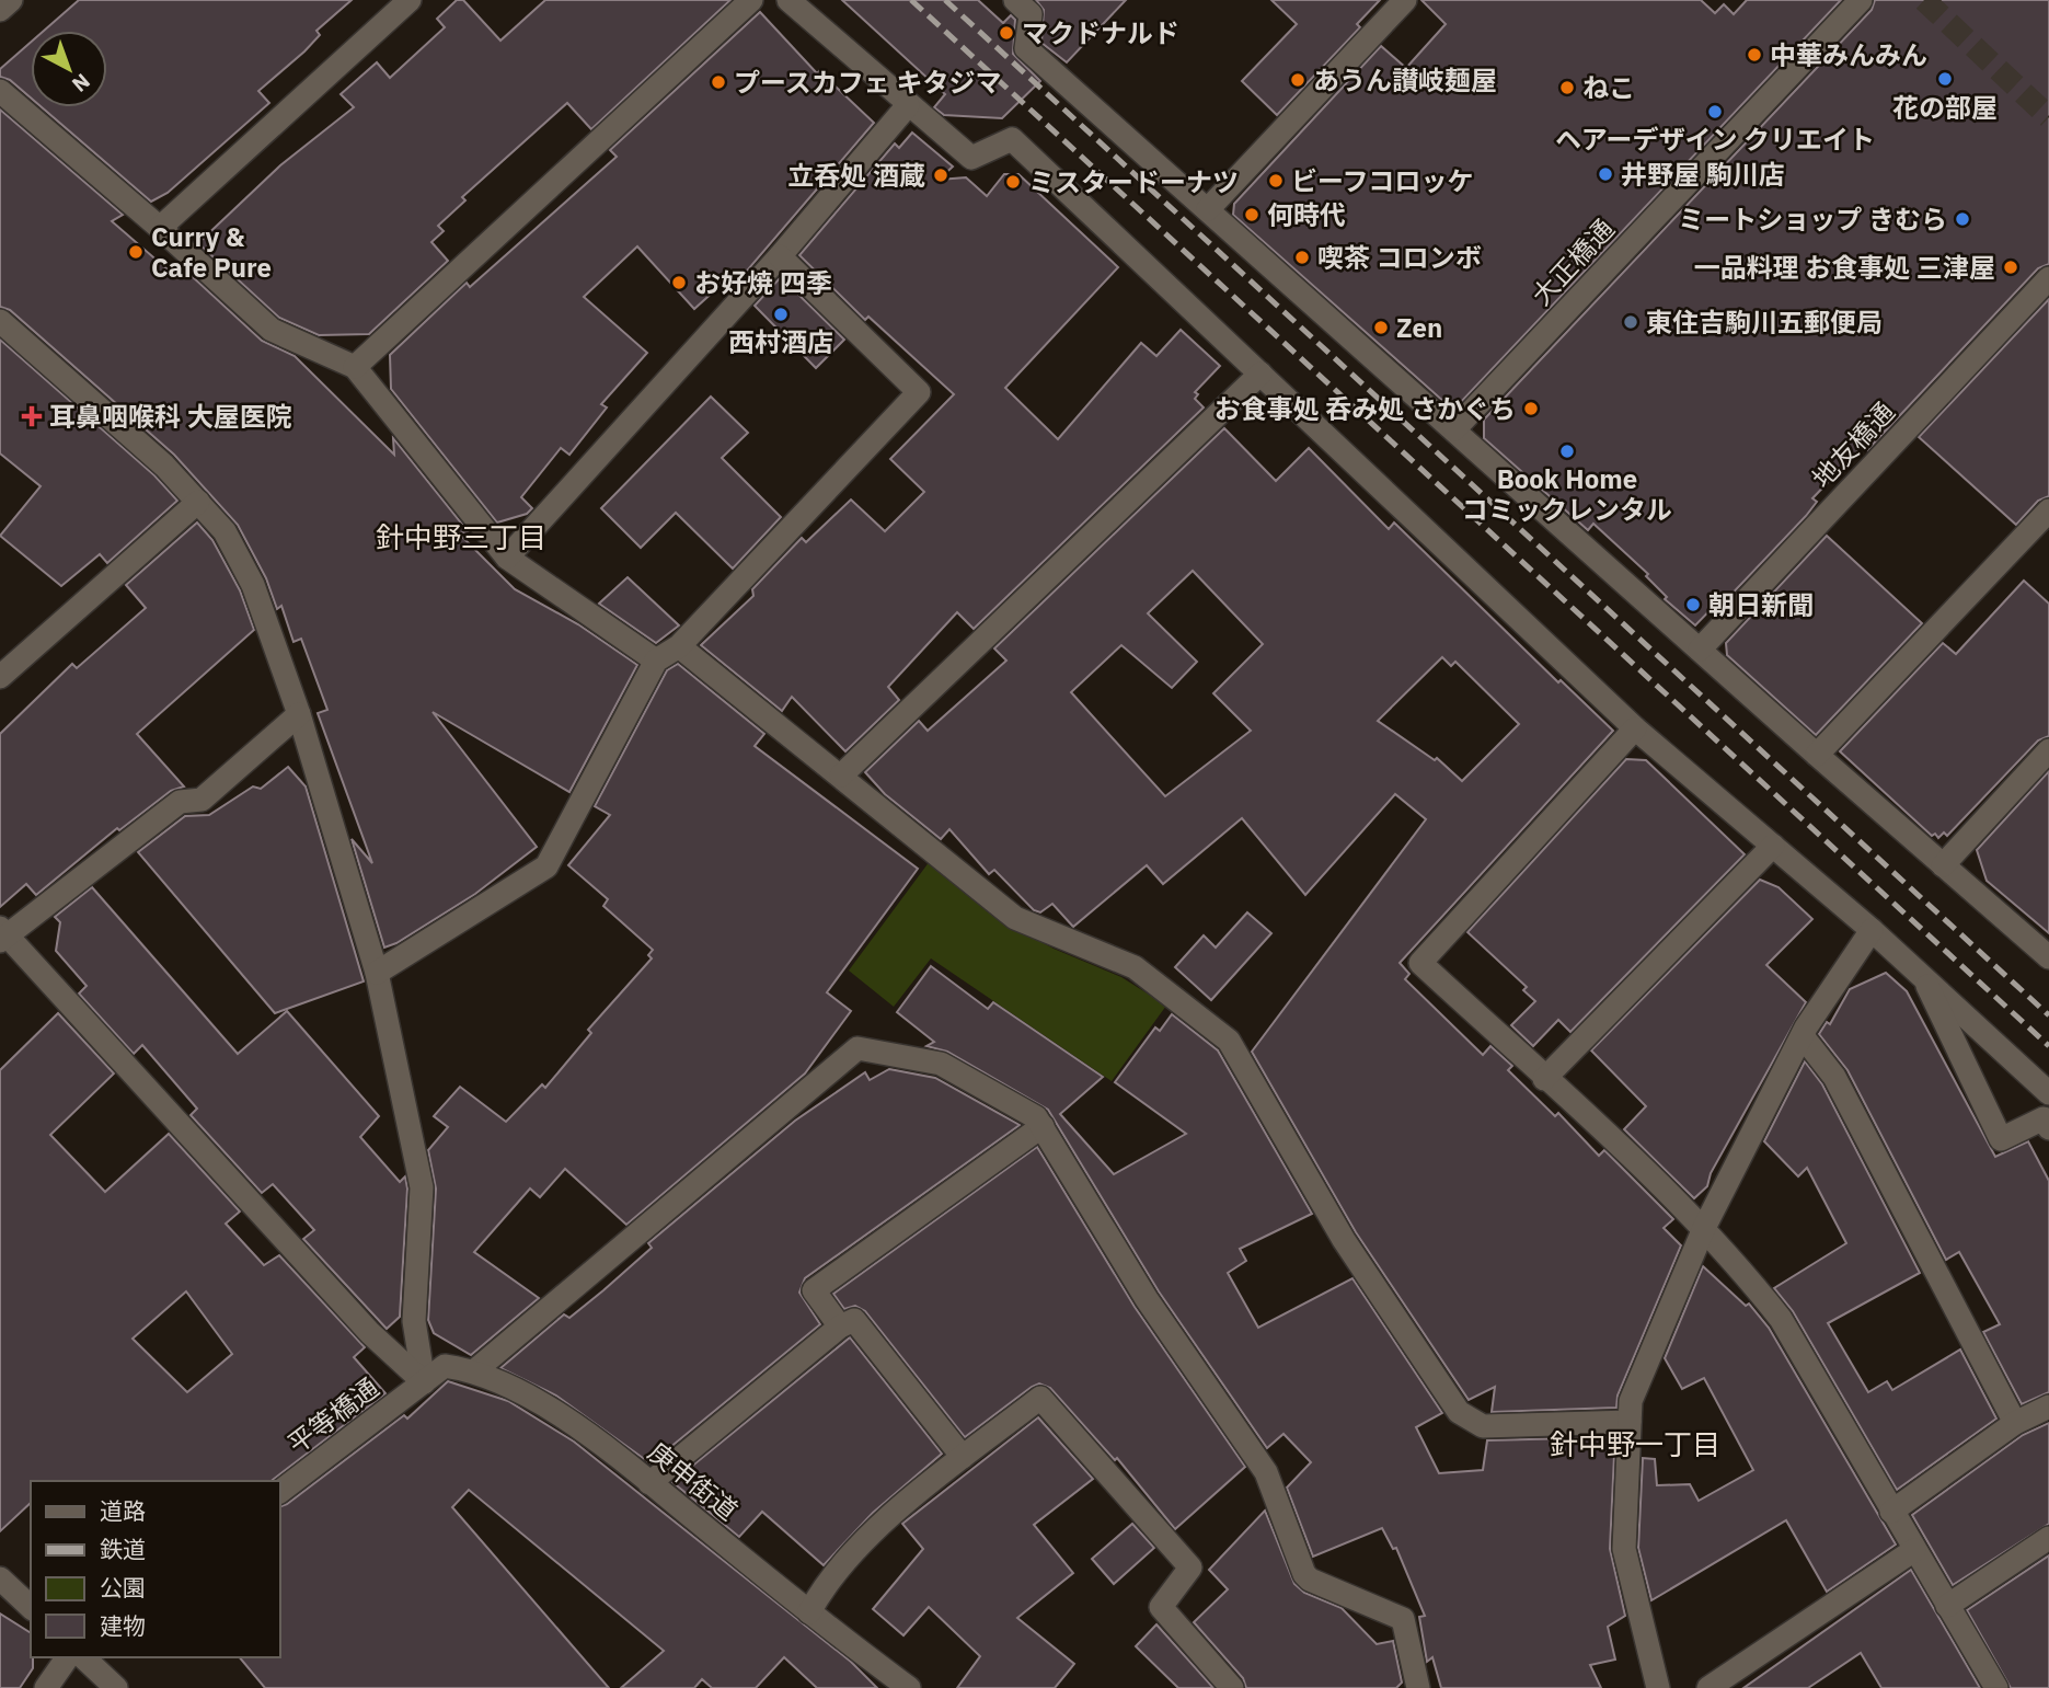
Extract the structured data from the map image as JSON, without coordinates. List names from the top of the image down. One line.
{"streets":{"street":["大正橋通","地友橋通","平等橋通","庚申街道"]},"crossings":[["平等橋通","庚申街道"]],"districts":["針中野三丁目","針中野一丁目"],"places":{"other":["マクドナルド","中華みんみん","花の部屋","あうん讃岐麺屋","プースカフェ キタジマ","ねこ","ヘアーデザイン クリエイト","井野屋 駒川店","立呑処 酒蔵","ビーフコロッケ","ミスタードーナツ","何時代","ミートショップ きむら","Curry & Cafe Pure","喫茶 コロンボ","一品料理 お食事処 三津屋","お好焼 四季","西村酒店","東住吉駒川五郵便局","Zen","お食事処 呑み処 さかぐち","Book Home コミックレンタル","朝日新聞"],"health":["耳鼻咽喉科 大屋医院"]},"legend":["道路","鉄道","公園","建物"],"north":"bottom right"}
